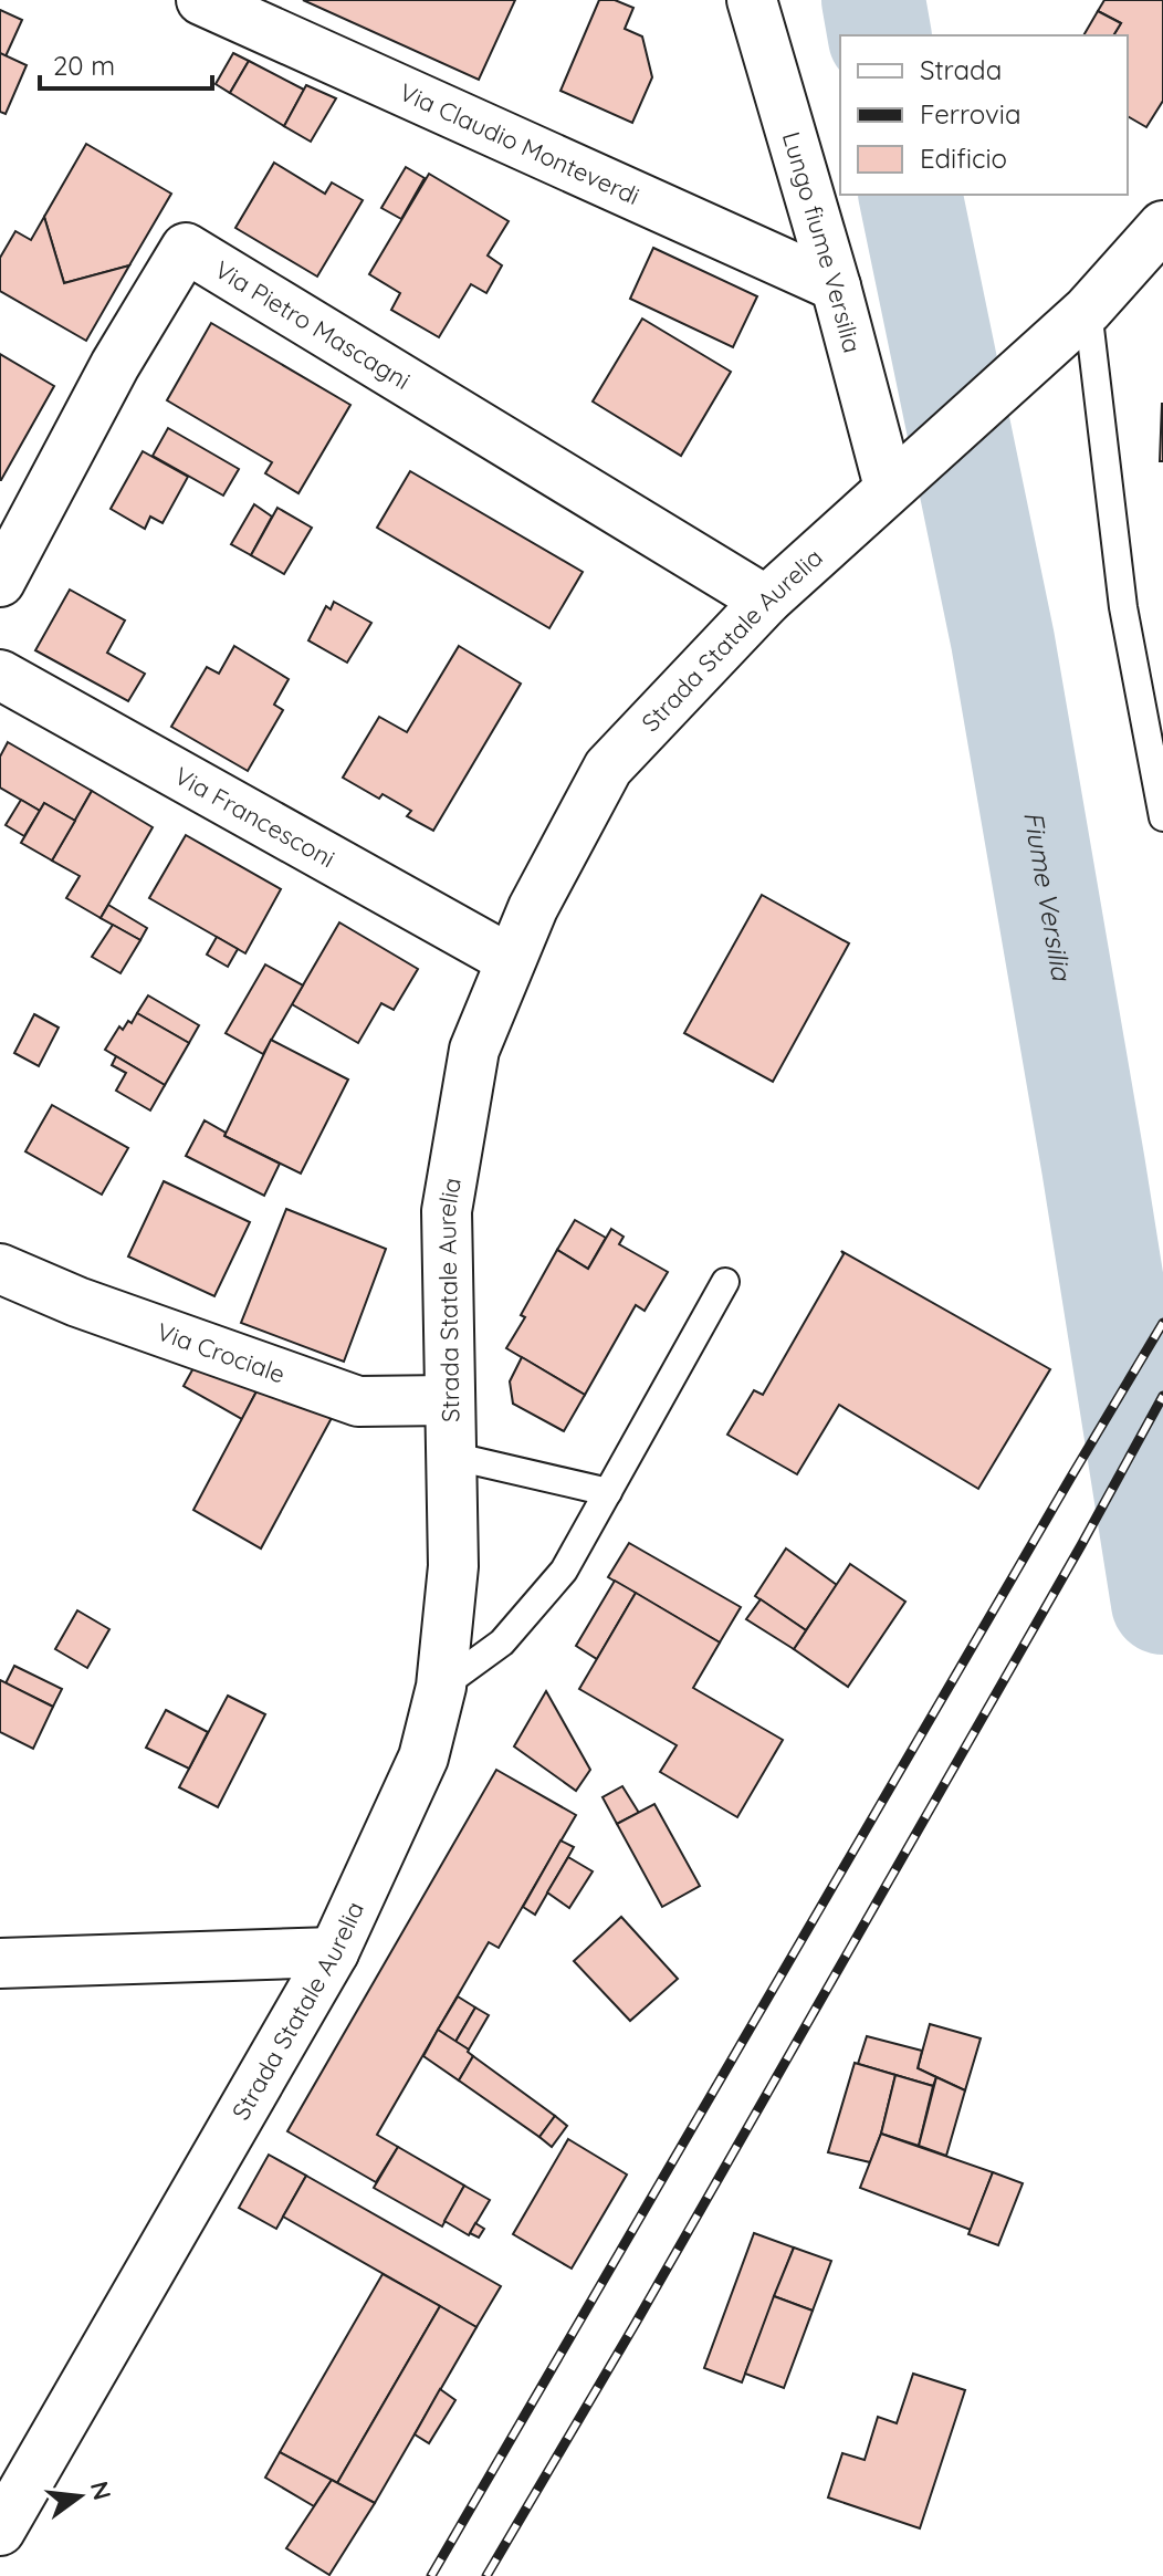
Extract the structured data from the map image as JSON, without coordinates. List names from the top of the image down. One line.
{"streets":{"street":["Via Claudio Monteverdi","Lungo fiume Versilia","Via Pietro Mascagni","Strada Statale Aurelia","Via Francesconi","Via Crociale"]},"crossings":[["Via Claudio Monteverdi","Lungo fiume Versilia"],["Lungo fiume Versilia","Strada Statale Aurelia"],["Via Pietro Mascagni","Strada Statale Aurelia"],["Strada Statale Aurelia","Via Francesconi"],["Strada Statale Aurelia","Via Crociale"]],"water":["Fiume Versilia"],"legend":["Strada","Ferrovia","Edificio"],"scale_bar":"20 m","north":"right"}
